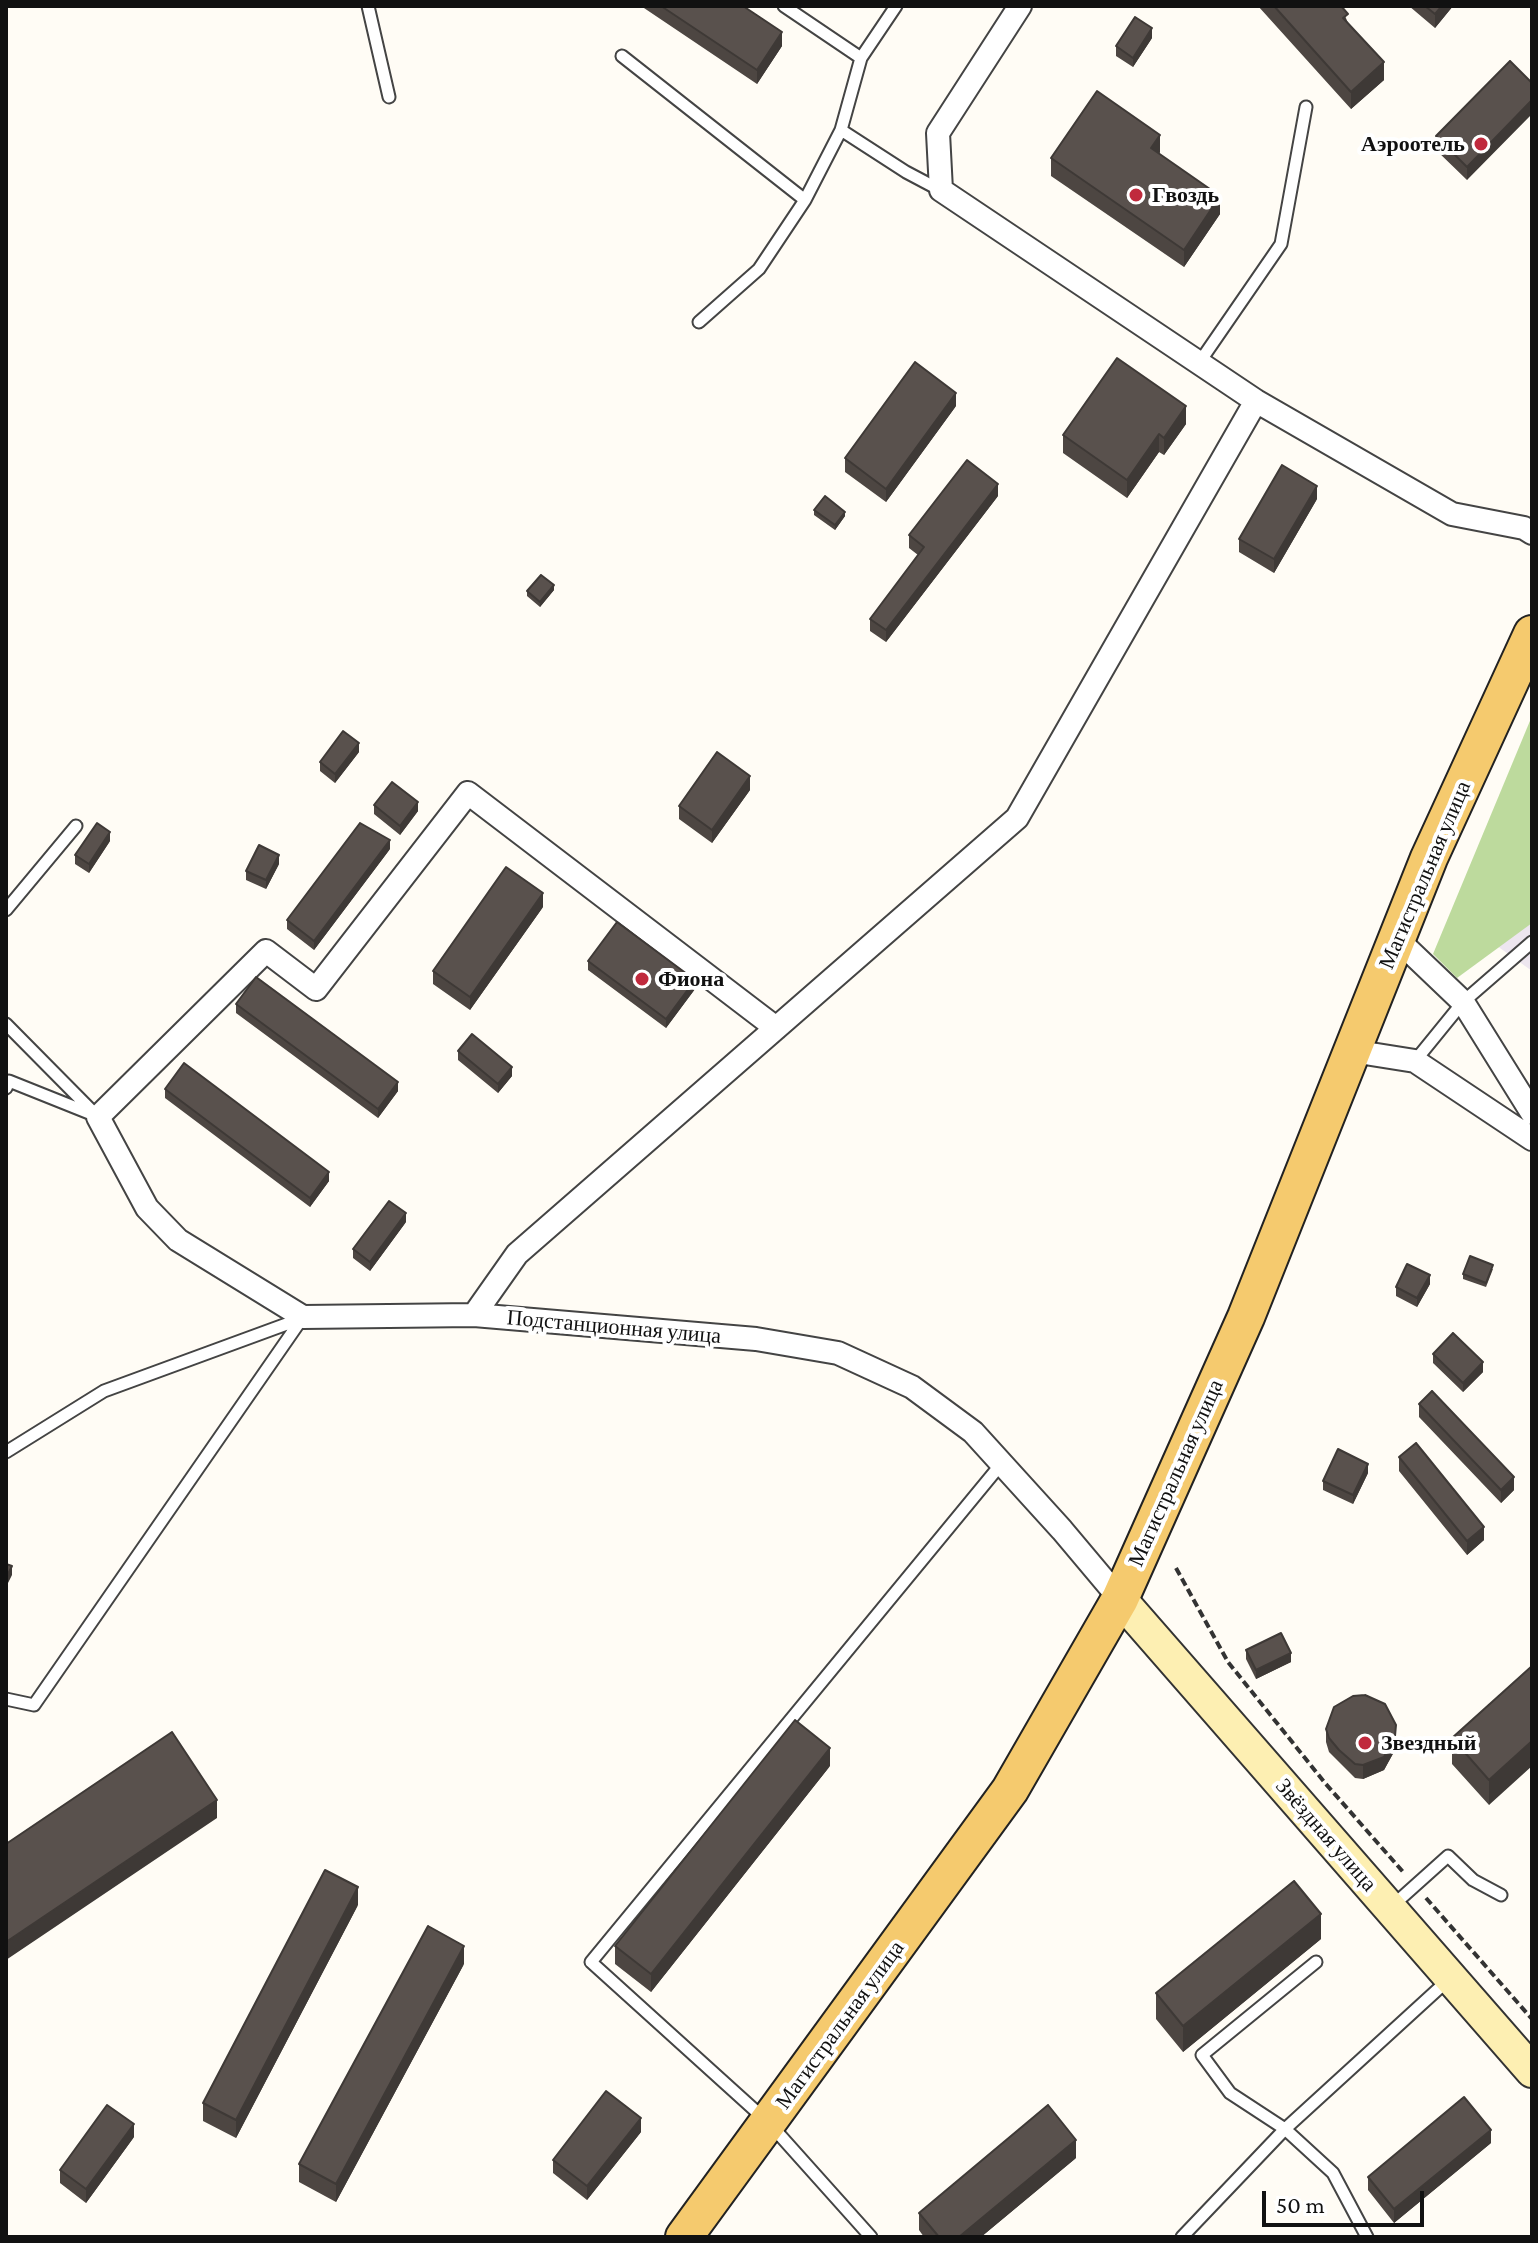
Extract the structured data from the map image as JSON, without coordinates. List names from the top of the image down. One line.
{"streets":{"main road":["Магистральная улица"],"street":["Подстанционная улица","Звёздная улица"]},"crossings":[["Магистральная улица","Подстанционная улица"],["Магистральная улица","Звёздная улица"],["Подстанционная улица","Звёздная улица"]],"places":["Аэроотель","Гвоздь","Фиона","Звездный"],"scale_bar":"50 m"}
